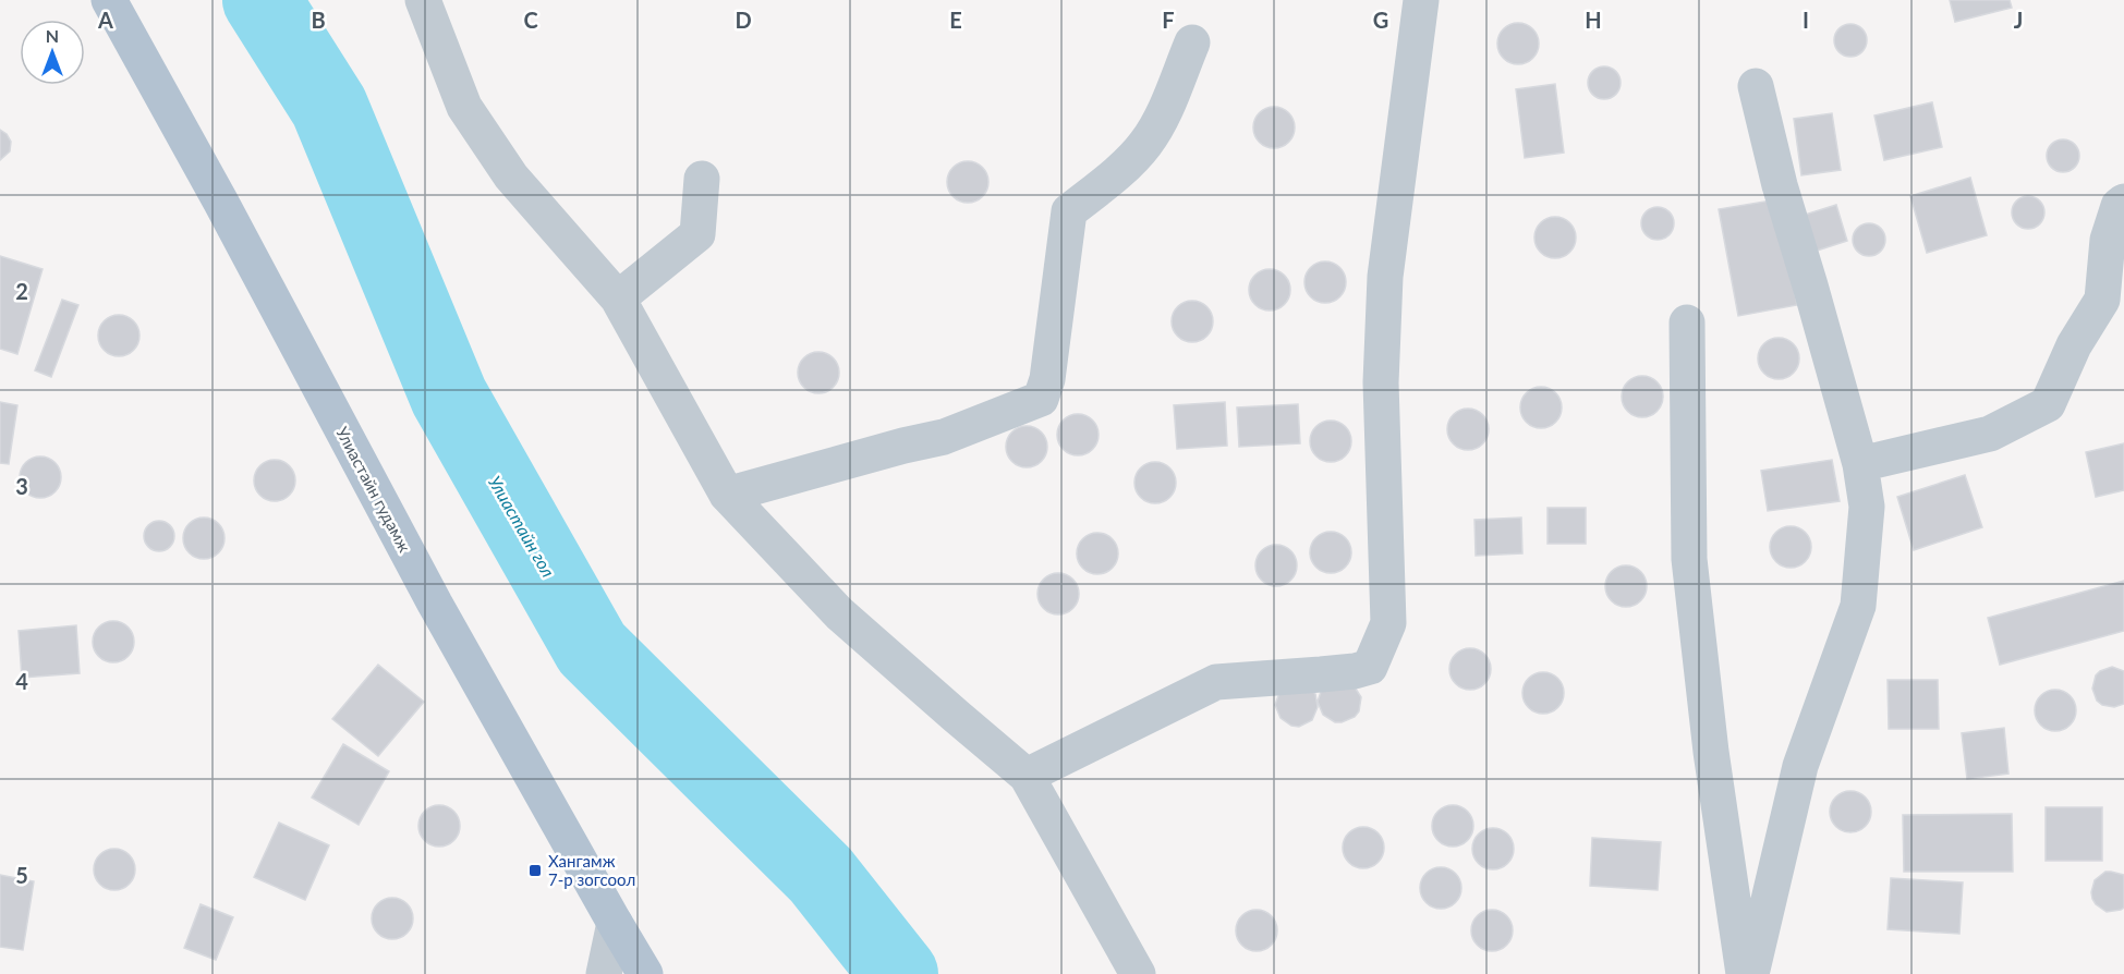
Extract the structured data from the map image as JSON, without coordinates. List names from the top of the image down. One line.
{"streets":{"main road":["Улиастайн гудамж"]},"water":["Улиастайн гол"],"places":{"transit":["Хангамж 7-р зогсоол"]},"north":"top","grid":{"columns":["A","B","C","D","E","F","G","H","I","J"],"rows":["2","3","4","5"]}}
